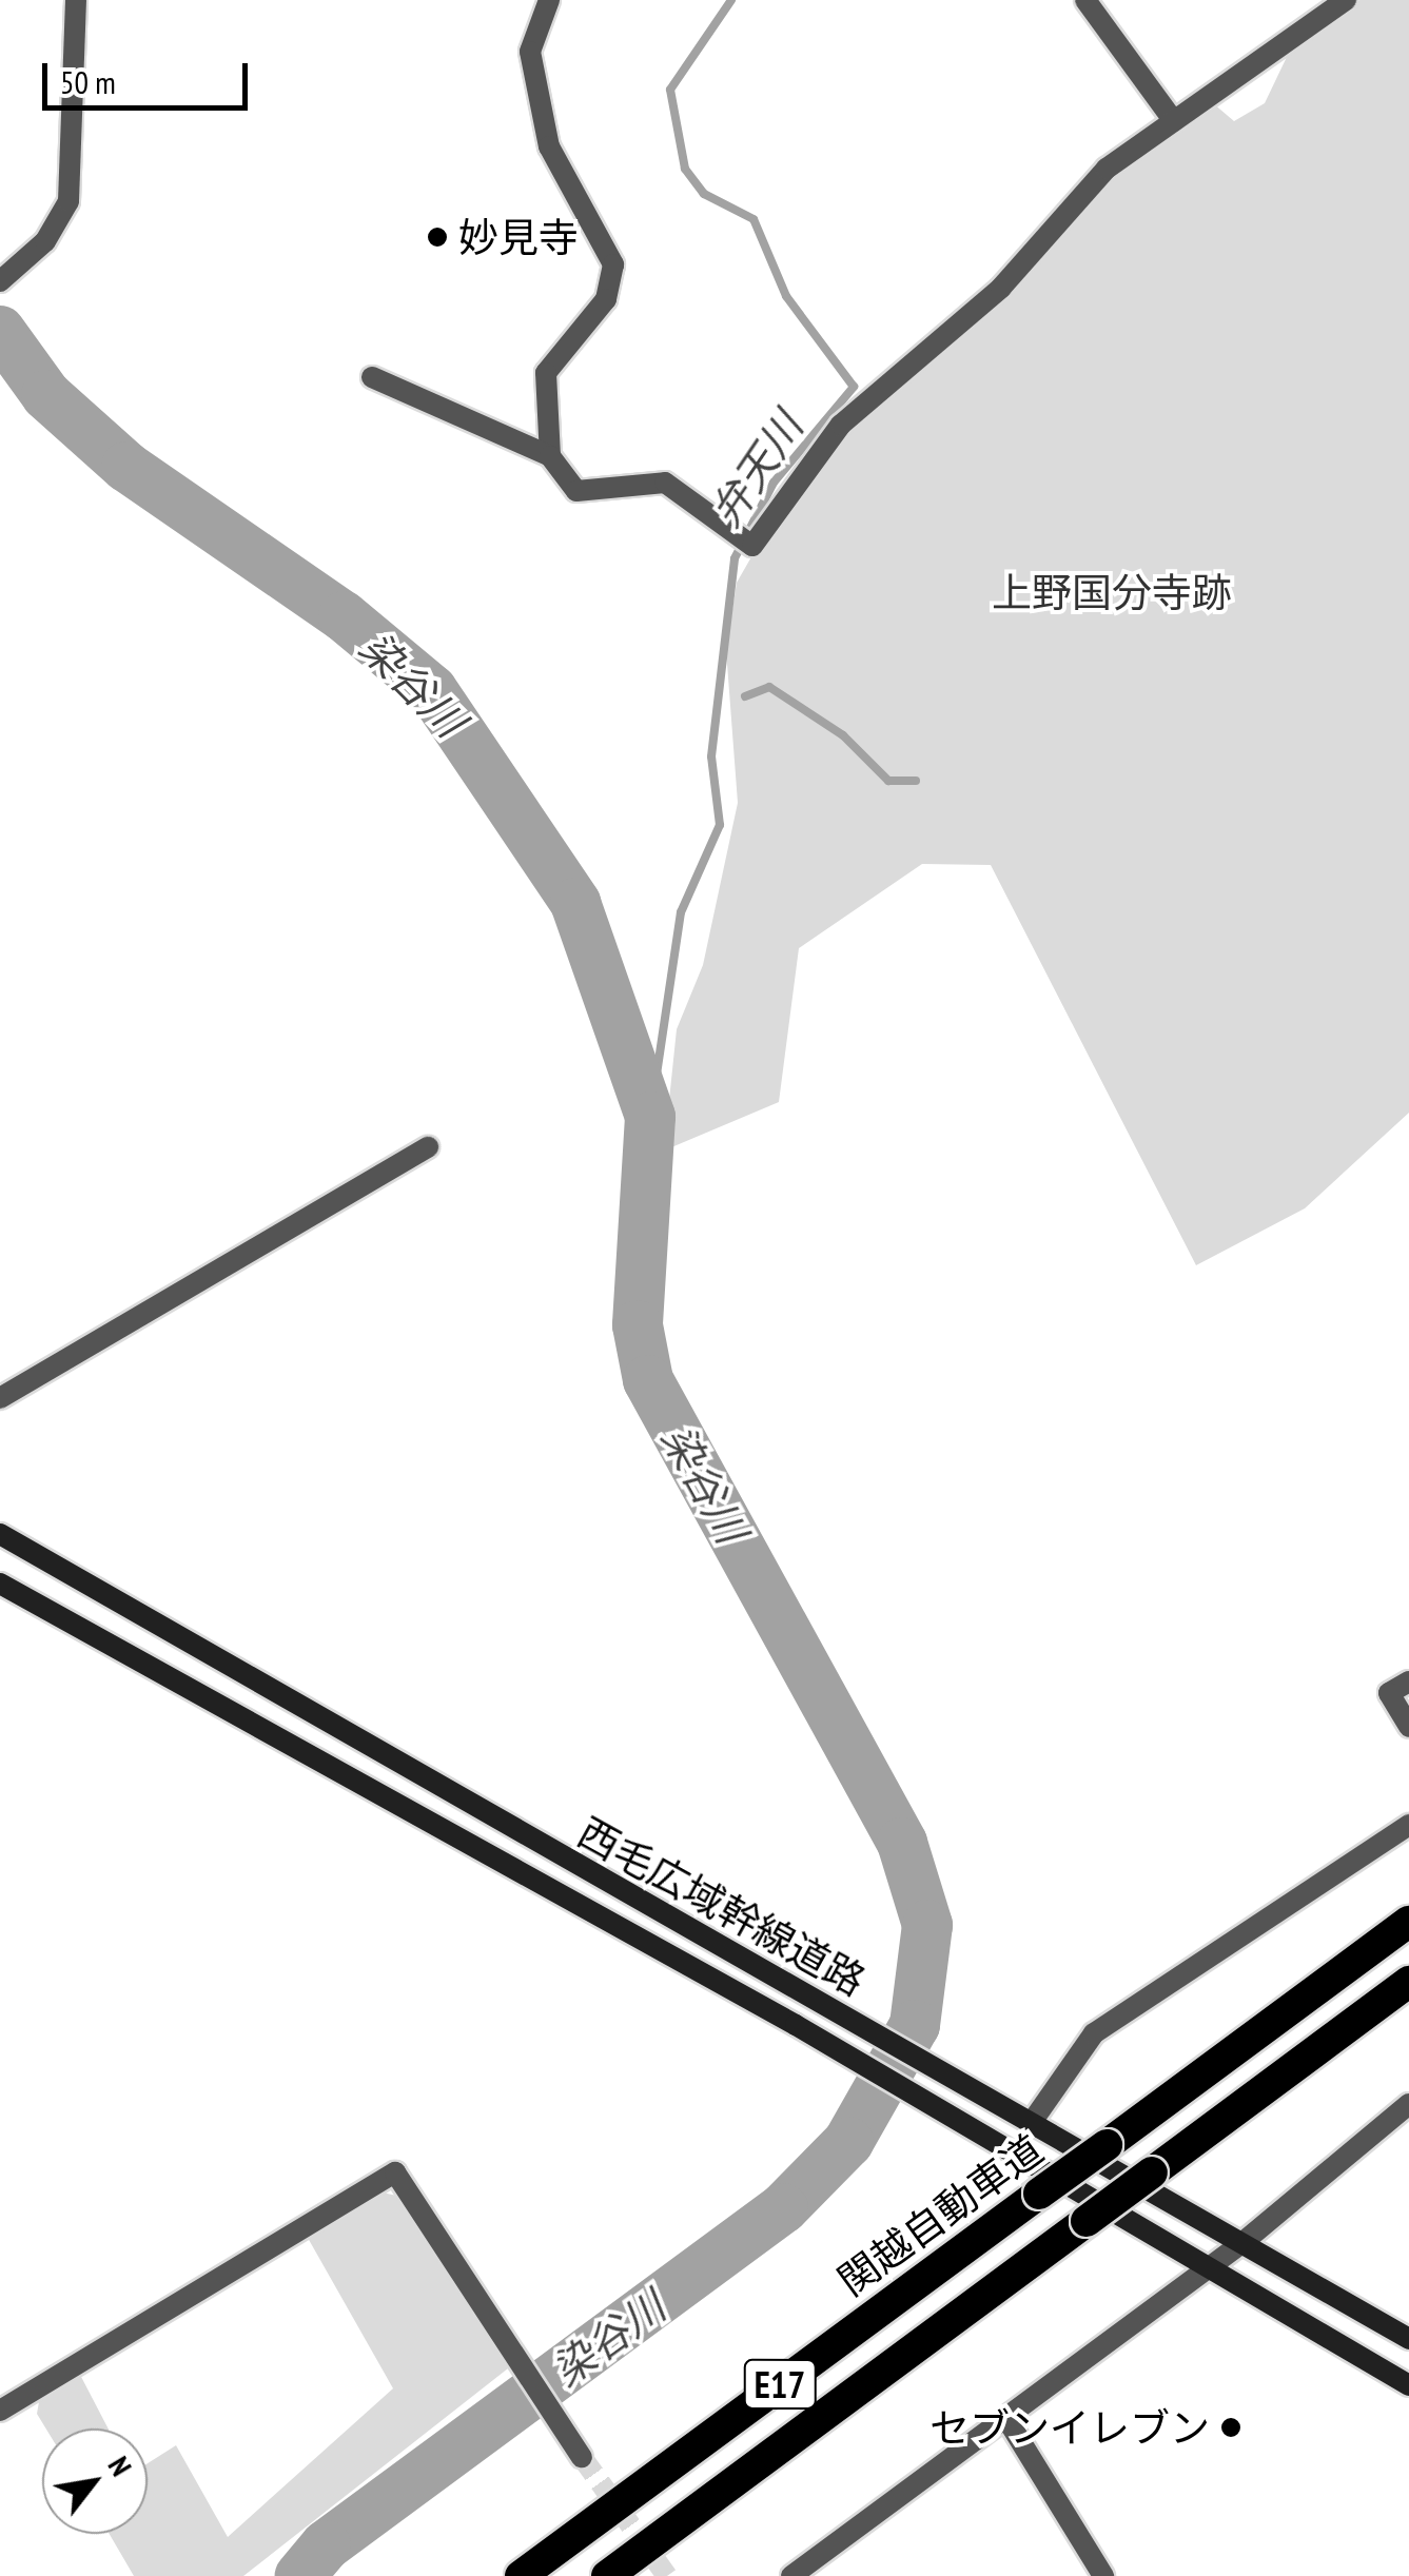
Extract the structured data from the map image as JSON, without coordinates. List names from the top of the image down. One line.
{"streets":{"highway":["関越自動車道","E17"],"main road":["西毛広域幹線道路"]},"water":["弁天川","染谷川"],"parks":["上野国分寺跡"],"places":["妙見寺","セブンイレブン"],"scale_bar":"50 m","north":"top right"}
